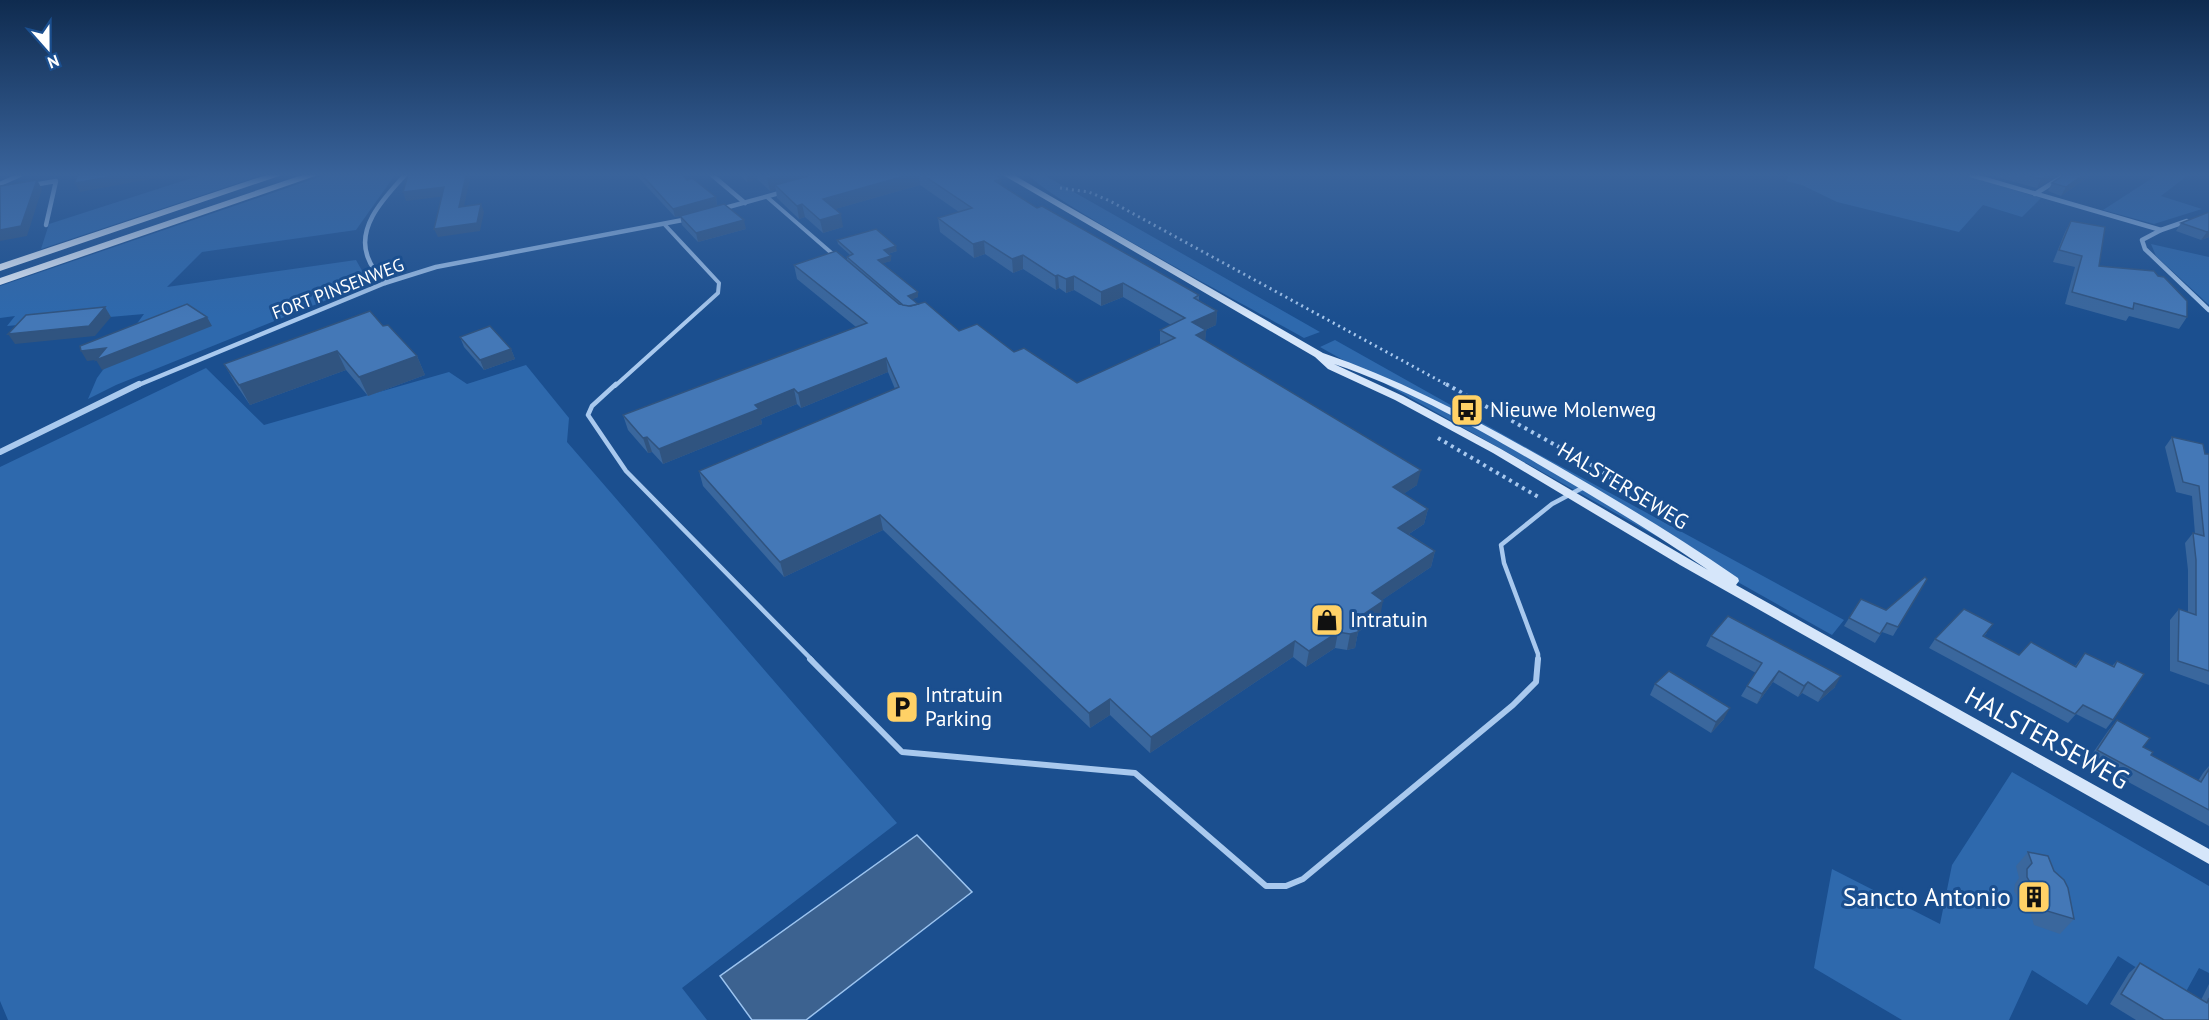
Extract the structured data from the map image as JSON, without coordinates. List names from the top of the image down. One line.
{"streets":{"main road":["HALSTERSEWEG"],"street":["FORT PINSENWEG"]},"places":{"bus stop":["Nieuwe Molenweg"],"shop":["Intratuin"],"parking":["Intratuin Parking"],"building":["Sancto Antonio"]},"north":"bottom"}
